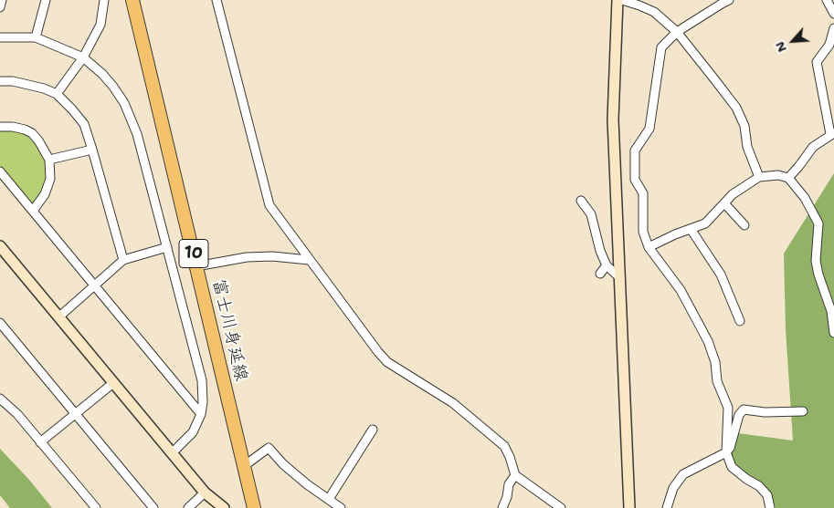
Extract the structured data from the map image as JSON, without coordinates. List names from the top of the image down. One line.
{"streets":{"main road":["10","富士川身延線"]},"north":"bottom left"}
